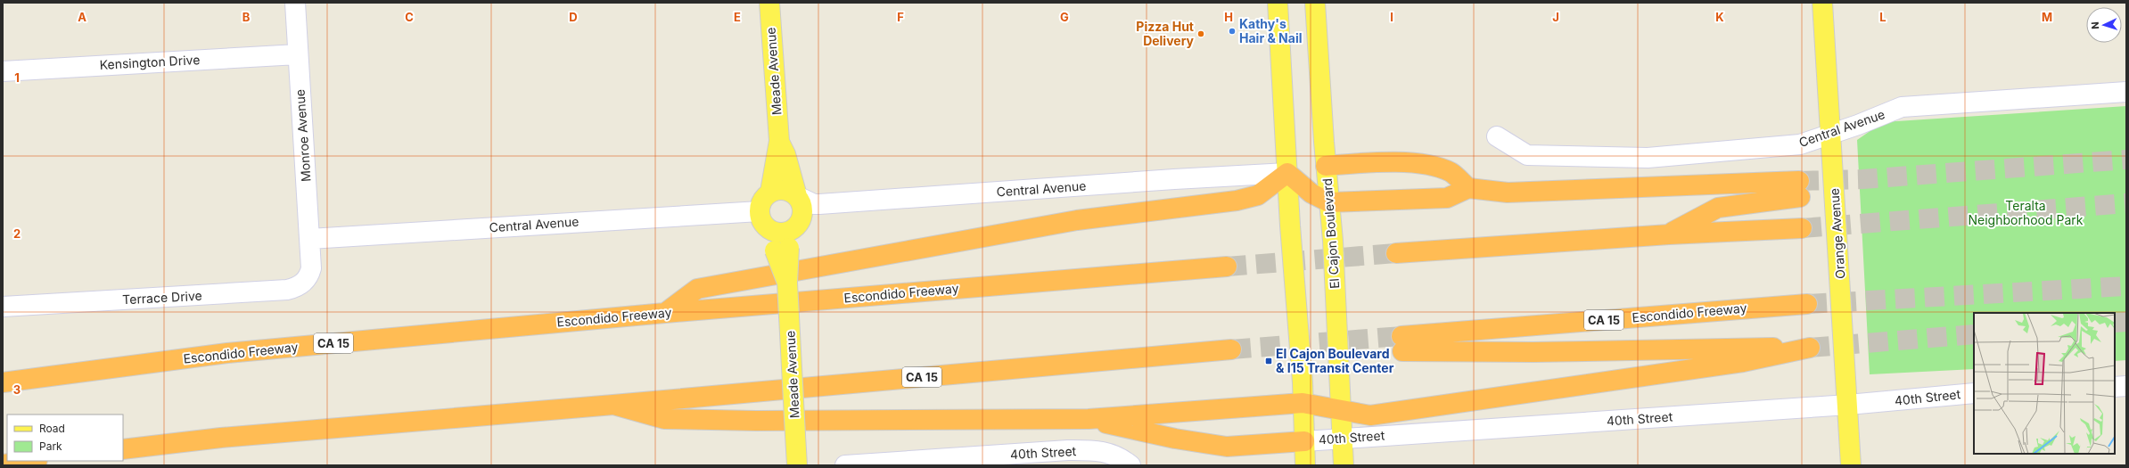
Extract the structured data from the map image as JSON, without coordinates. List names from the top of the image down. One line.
{"streets":{"highway":["Escondido Freeway","CA 15"],"main road":["Meade Avenue","El Cajon Boulevard","Orange Avenue"],"street":["Kensington Drive","Central Avenue","Monroe Avenue","Terrace Drive","40th Street"]},"crossings":[["Kensington Drive","Monroe Avenue"],["Meade Avenue","Central Avenue"],["Central Avenue","Monroe Avenue"],["Central Avenue","Orange Avenue"],["Monroe Avenue","Terrace Drive"],["El Cajon Boulevard","Escondido Freeway"],["El Cajon Boulevard","40th Street"],["Orange Avenue","40th Street"]],"parks":["Teralta Neighborhood Park"],"places":{"other":["Kathy's Hair & Nail","Pizza Hut Delivery"],"transit":["El Cajon Boulevard & I15 Transit Center"]},"legend":["Road","Park"],"north":"left","grid":{"columns":["A","B","C","D","E","F","G","H","I","J","K","L","M"],"rows":["1","2","3"]}}
